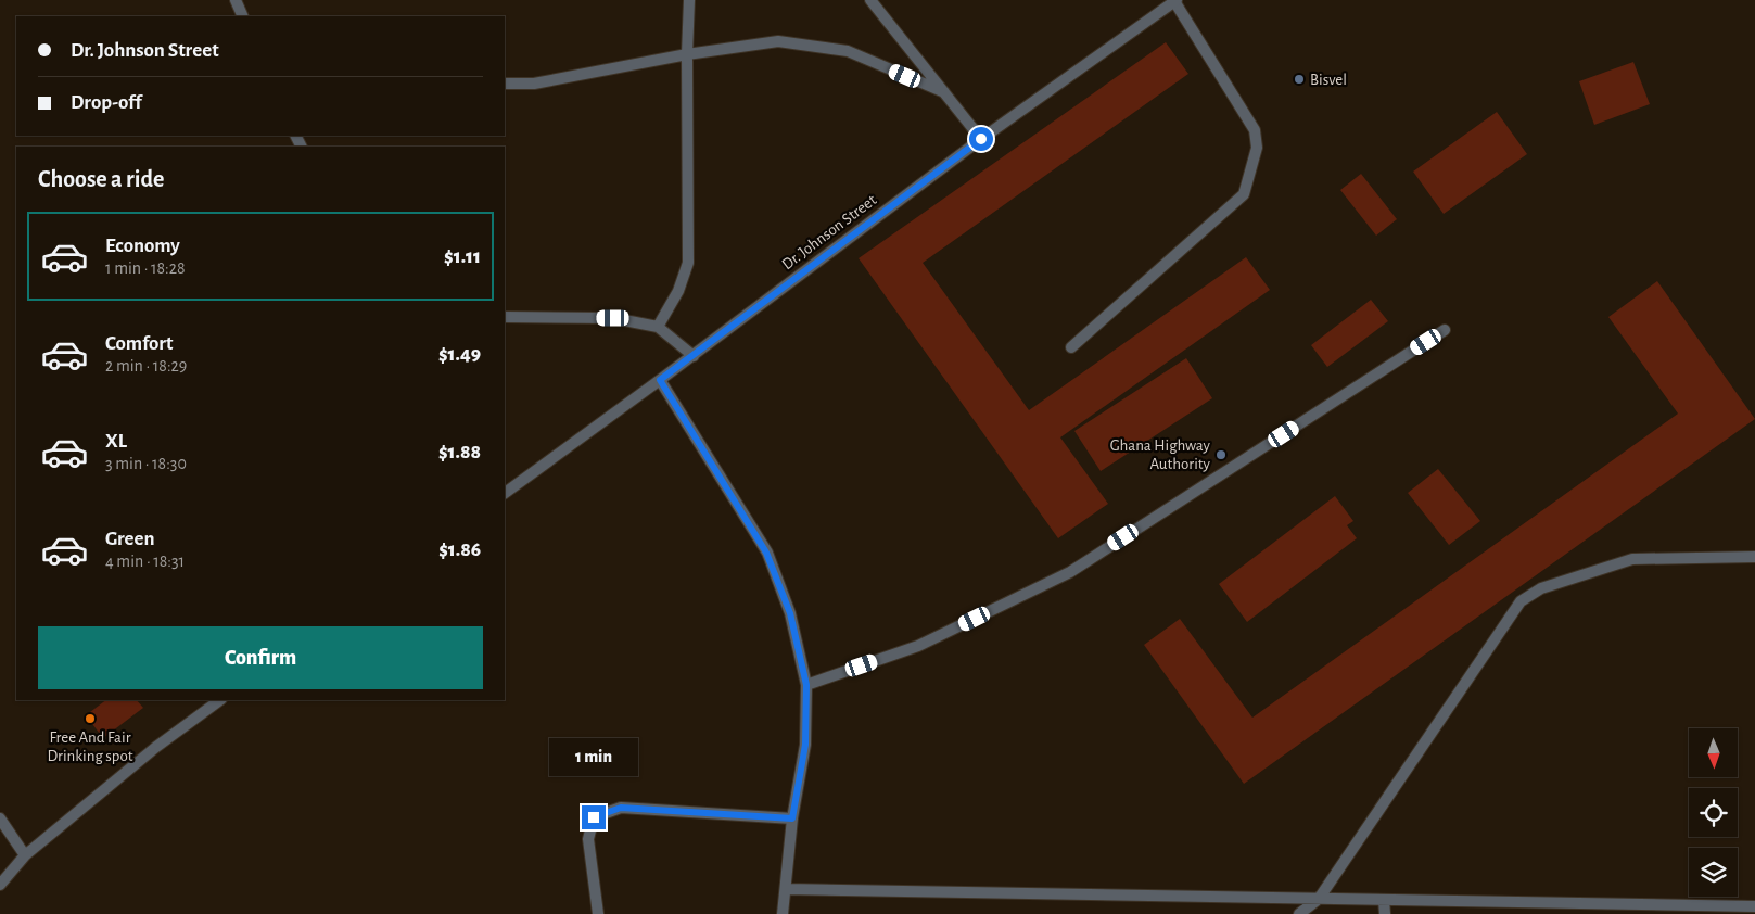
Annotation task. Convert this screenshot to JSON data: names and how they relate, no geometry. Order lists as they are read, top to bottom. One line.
{"streets":{"street":["Dr. Johnson Street"]},"places":["Bisvel","Ghana Highway Authority","Free And Fair Drinking spot"],"north":"bottom","page":{"banner":["Dr. Johnson Street","Drop-off"],"heading":"Choose a ride","list":[{"name":"Economy","note":"1 min · 18:28","value":"$1.11"},{"name":"Comfort","note":"2 min · 18:29","value":"$1.49"},{"name":"XL","note":"3 min · 18:30","value":"$1.88"},{"name":"Green","note":"4 min · 18:31","value":"$1.86"}],"buttons":"Confirm","bubble":"1 min"}}
